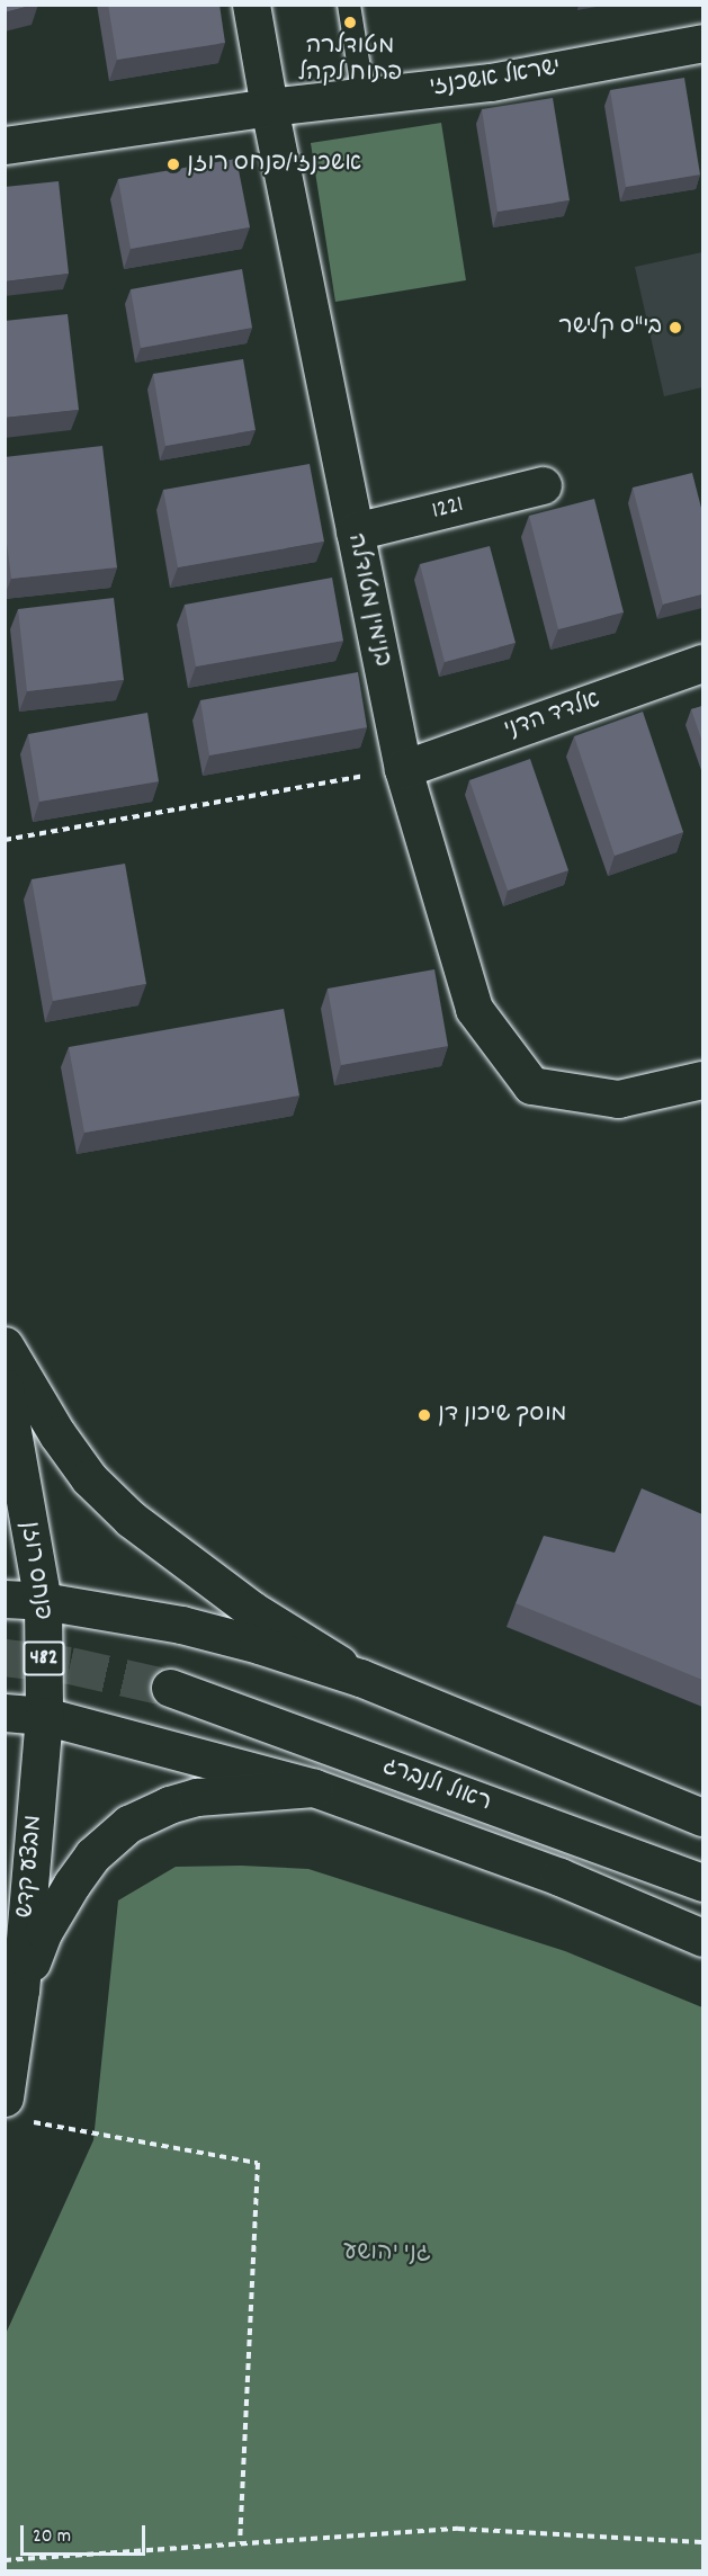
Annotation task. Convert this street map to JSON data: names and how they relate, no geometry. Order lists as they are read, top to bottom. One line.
{"streets":{"street":["ישראל אשכנזי","1221","בנימין מטודלה","אלדד הדני","פנחס רוזן","482","ראול ולנברג","מבצע קדש"]},"crossings":[["ישראל אשכנזי","בנימין מטודלה"],["1221","בנימין מטודלה"],["בנימין מטודלה","אלדד הדני"],["פנחס רוזן","מבצע קדש"]],"parks":["גני יהושע"],"places":["מטודלרה פתוח לקהל","אשכנזי/פנחס רוזן","בי\"ס קלישר","מוסך שיכון דן"],"scale_bar":"20 m"}
